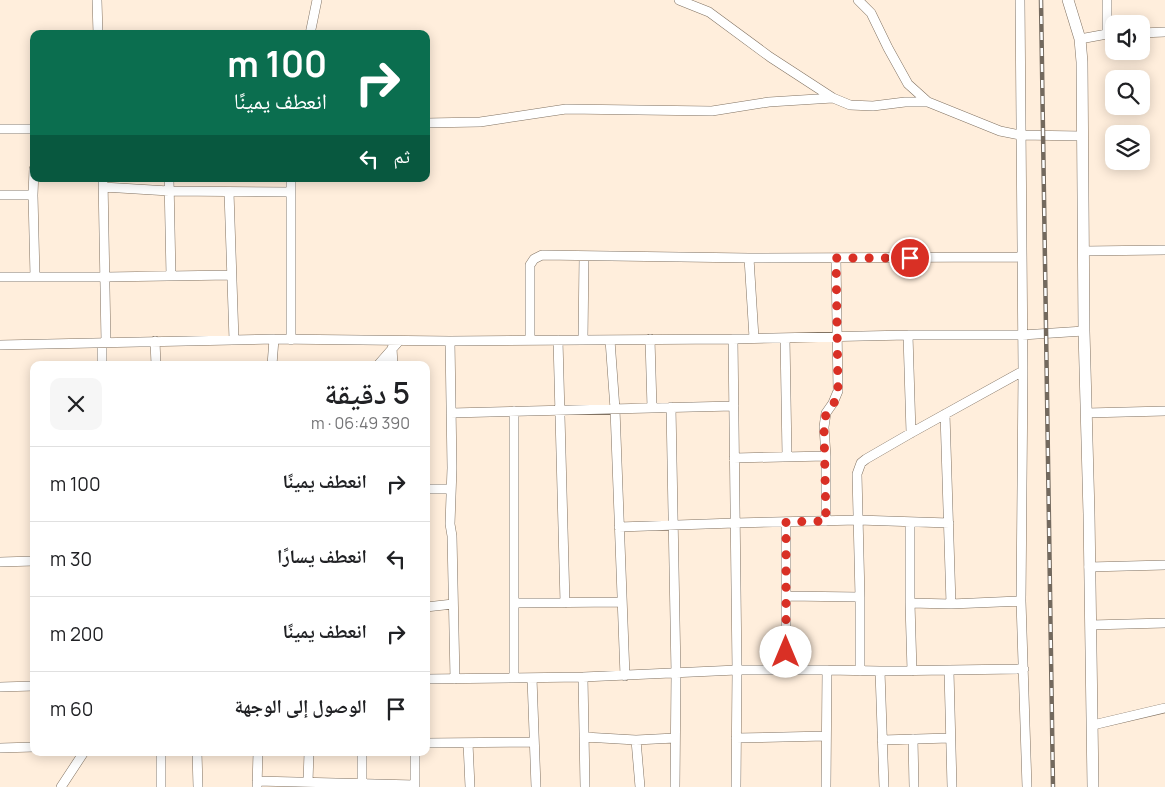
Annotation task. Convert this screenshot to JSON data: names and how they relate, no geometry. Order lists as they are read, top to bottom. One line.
{"page":{"turn":["100 m","انعطف يمينًا"],"then":"ثم","heading":["5 دقيقة","390 m · 06:49"],"list":[{"name":"انعطف يمينًا","value":"100 m"},{"name":"انعطف يسارًا","value":"30 m"},{"name":"انعطف يمينًا","value":"200 m"},{"name":"الوصول إلى الوجهة","value":"60 m"}]}}
